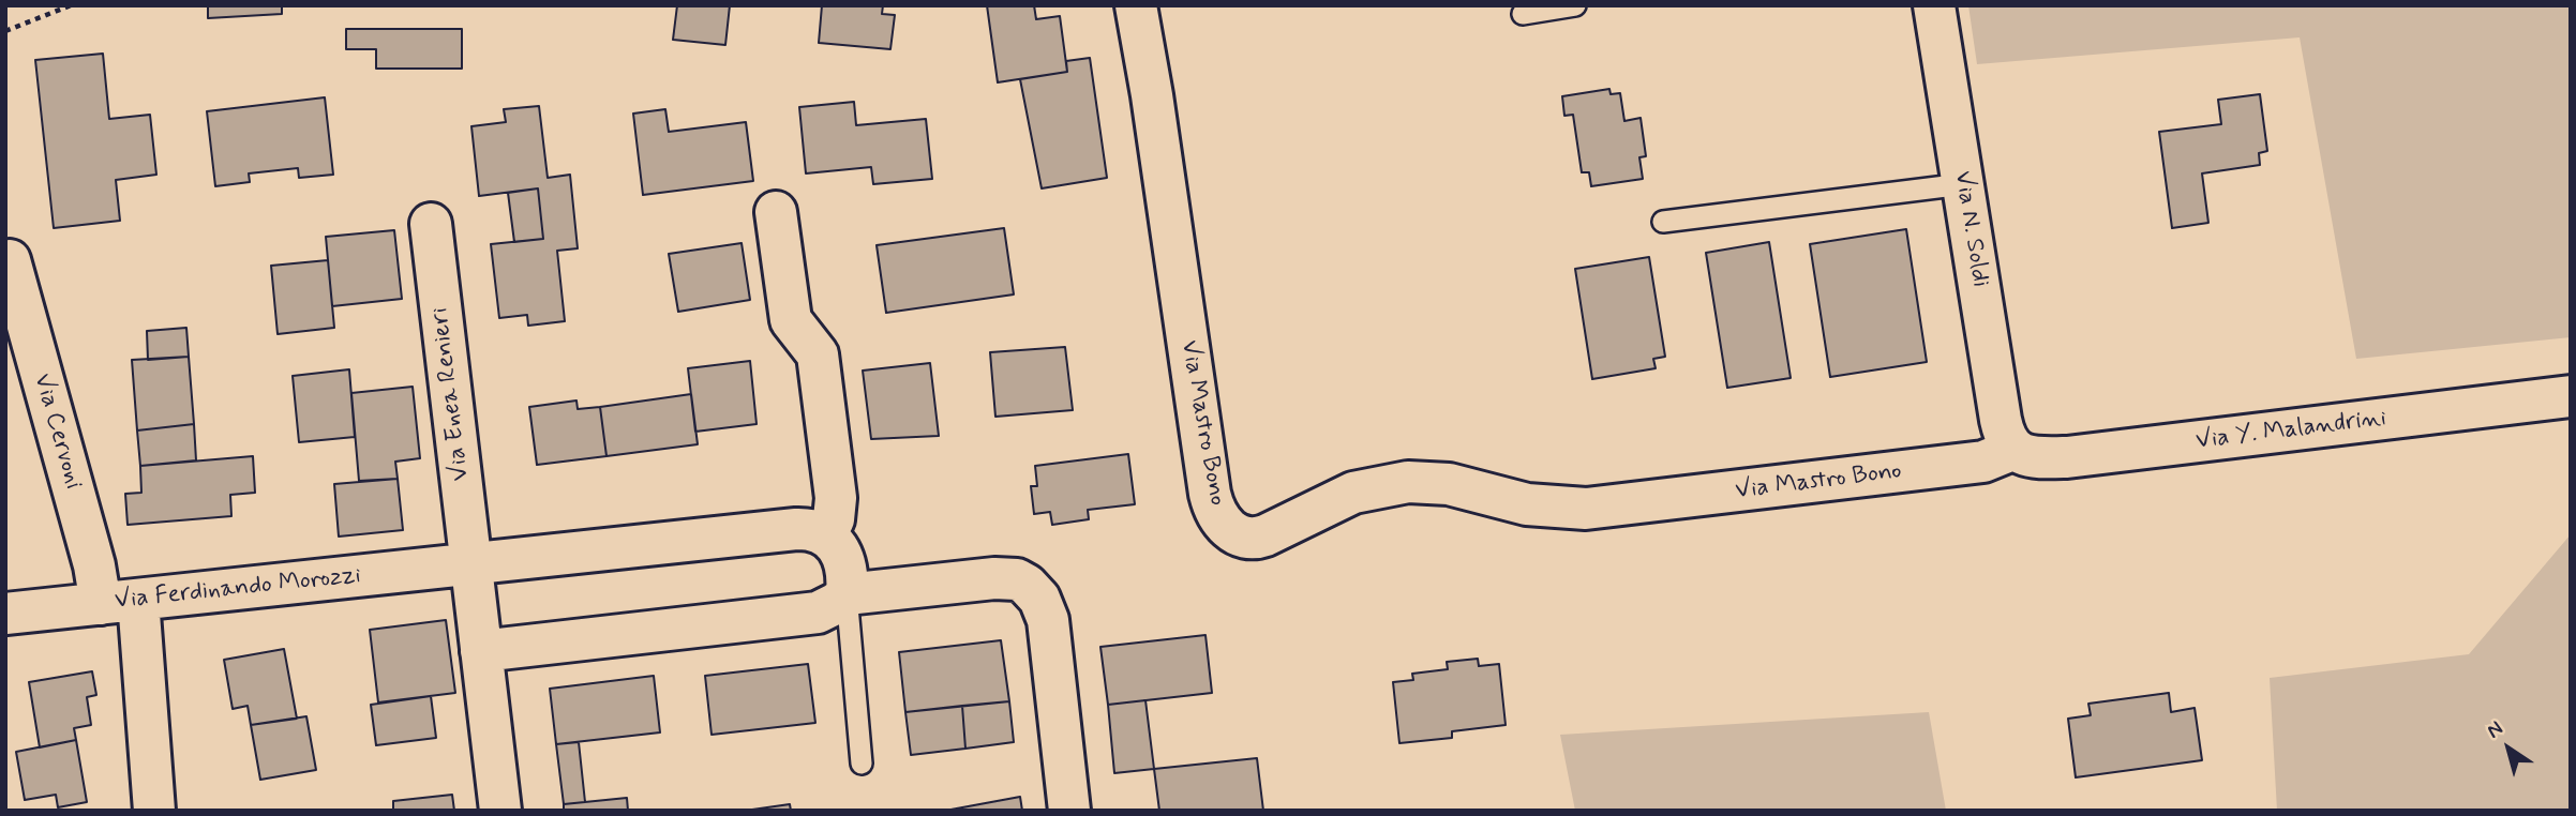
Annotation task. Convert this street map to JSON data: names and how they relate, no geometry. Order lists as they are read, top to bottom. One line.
{"streets":{"street":["Via N. Soldi","Via Enea Renieri","Via Mastro Bono","Via Y. Malandrini","Via Cervoni","Via Ferdinando Morozzi"]},"crossings":[["Via N. Soldi","Via Mastro Bono"],["Via N. Soldi","Via Y. Malandrini"],["Via Enea Renieri","Via Ferdinando Morozzi"],["Via Mastro Bono","Via Y. Malandrini"],["Via Cervoni","Via Ferdinando Morozzi"]],"north":"top left"}
